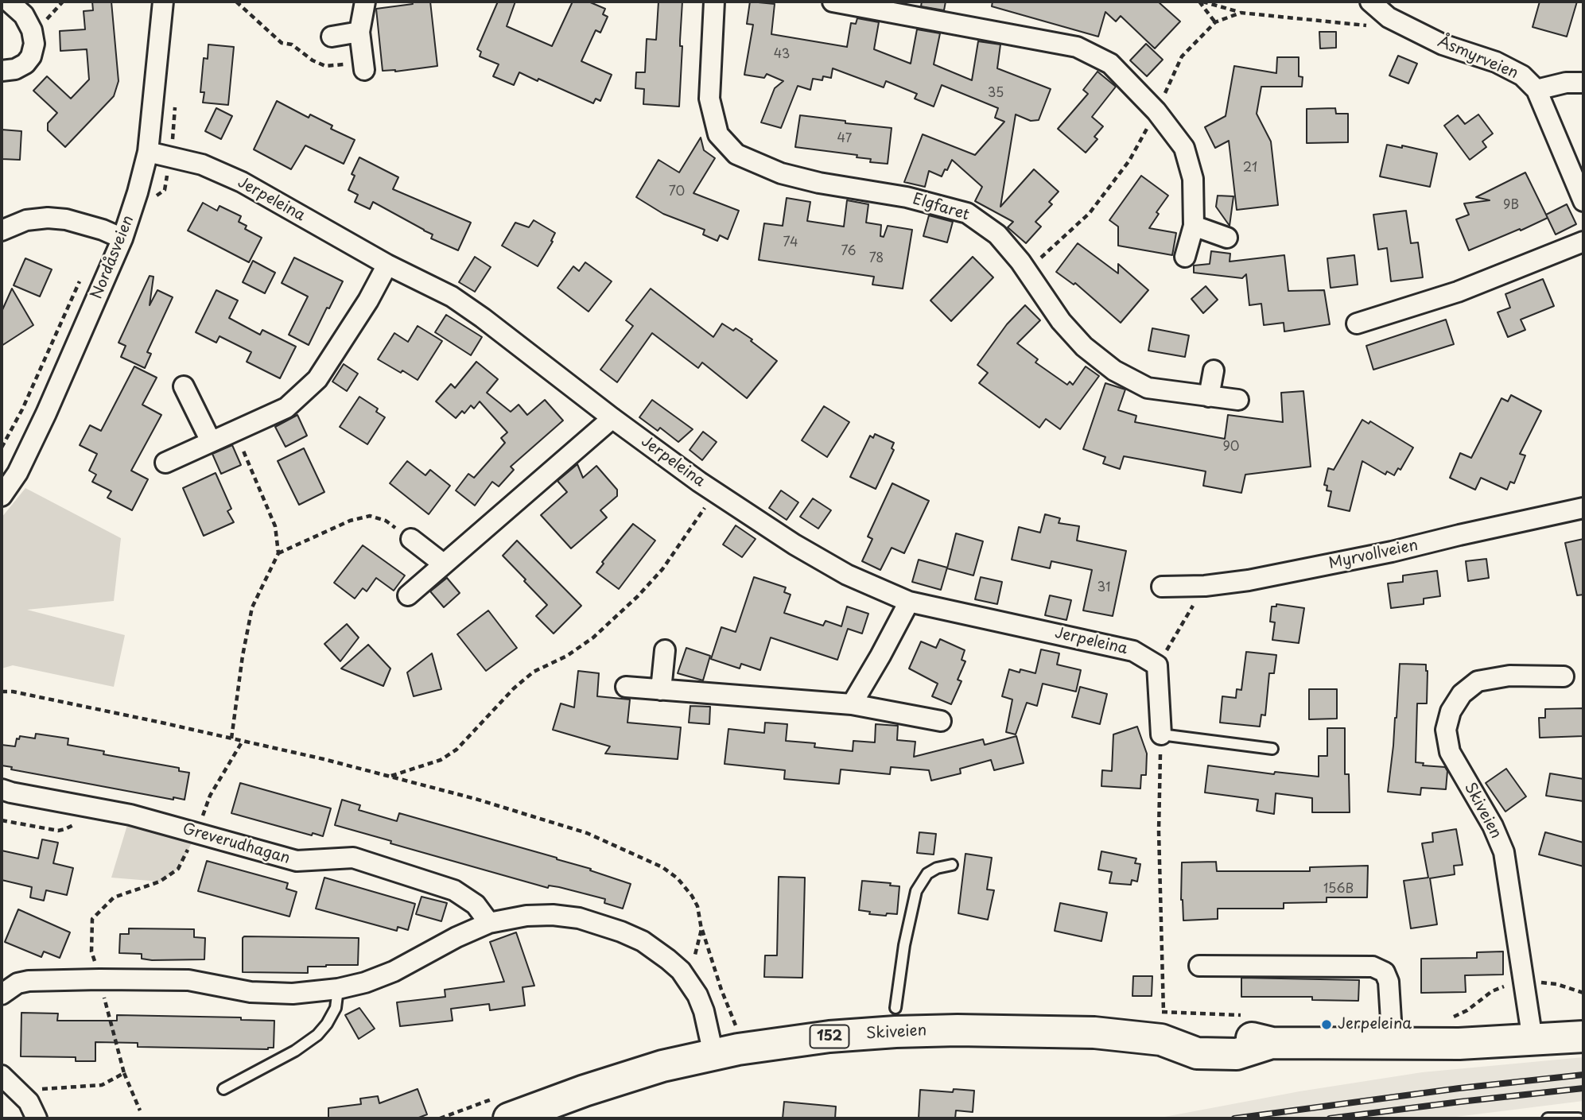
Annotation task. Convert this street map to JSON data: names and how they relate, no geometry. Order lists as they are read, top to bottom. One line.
{"streets":{"main road":["Skiveien","152"],"street":["Åsmyrveien","Jerpeleina","Elgfaret","Nordåsveien","Myrvollveien","Greverudhagan"]},"crossings":[["Jerpeleina","Nordåsveien"]],"places":["Jerpeleina"],"house_numbers":["43","35","47","21","70","9B","74","76","78","90","31","156B"]}
